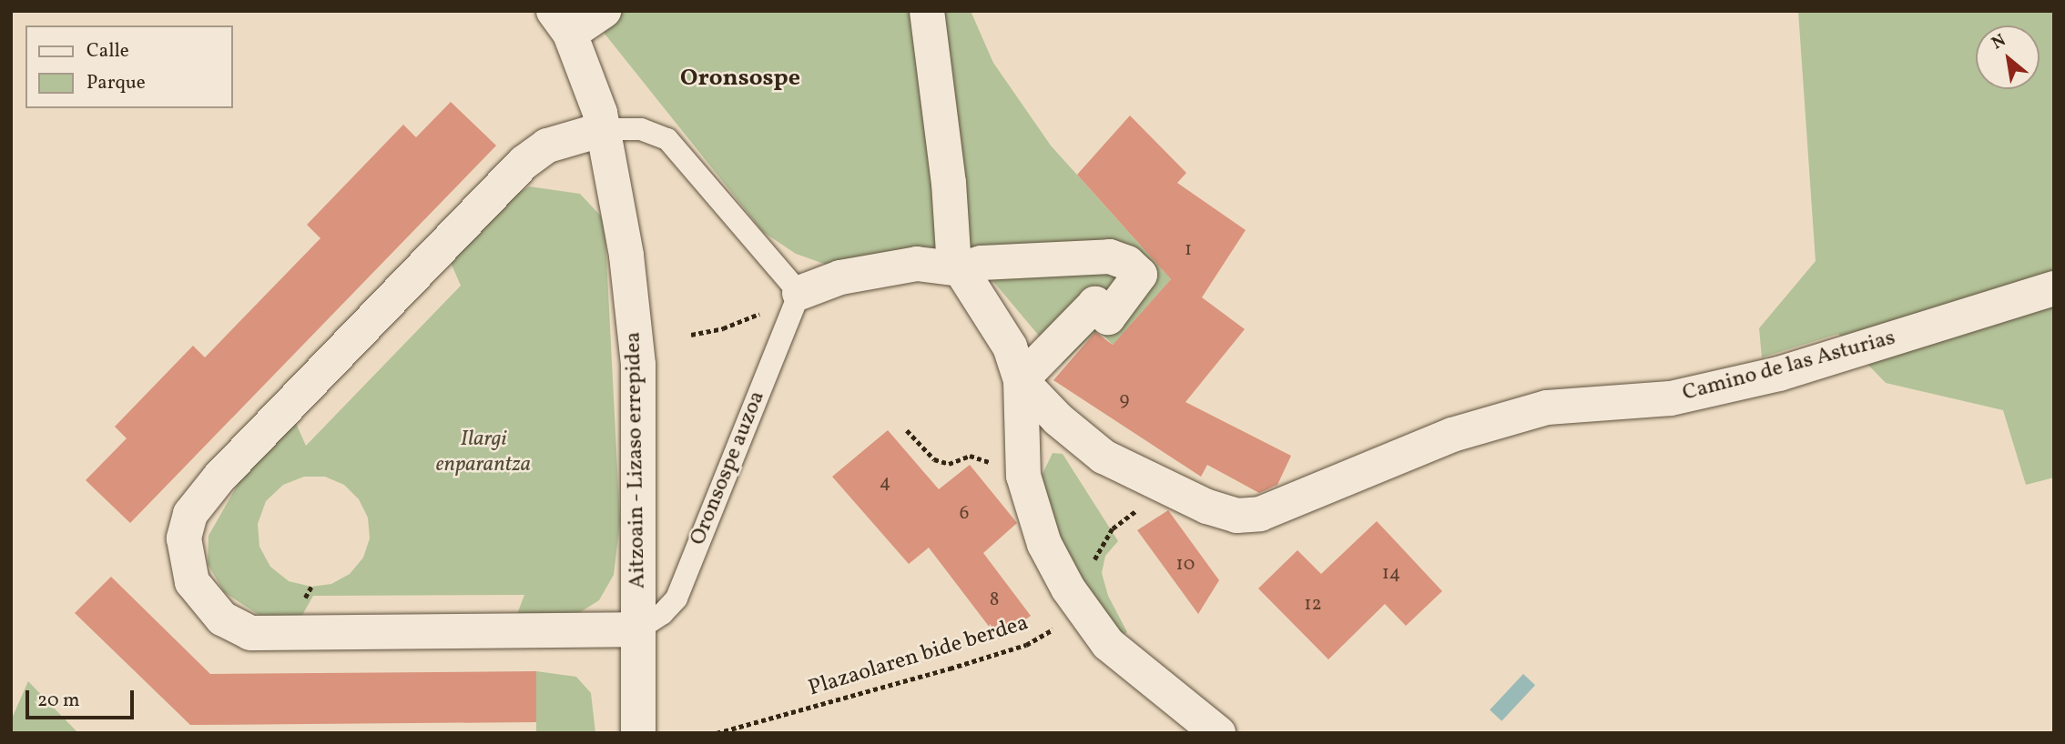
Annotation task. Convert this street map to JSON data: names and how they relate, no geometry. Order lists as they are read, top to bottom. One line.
{"streets":{"street":["Camino de las Asturias","Aitzoain - Lizaso errepidea"],"lane":["Oronsospe auzoa"],"path":["Plazaolaren bide berdea"]},"crossings":[["Camino de las Asturias","Plazaolaren bide berdea"],["Aitzoain - Lizaso errepidea","Oronsospe auzoa"]],"districts":["Oronsospe"],"parks":["Ilargi enparantza"],"house_numbers":["1","9","4","6","10","14","8","12"],"legend":["Calle","Parque"],"scale_bar":"20 m","north":"top left"}
